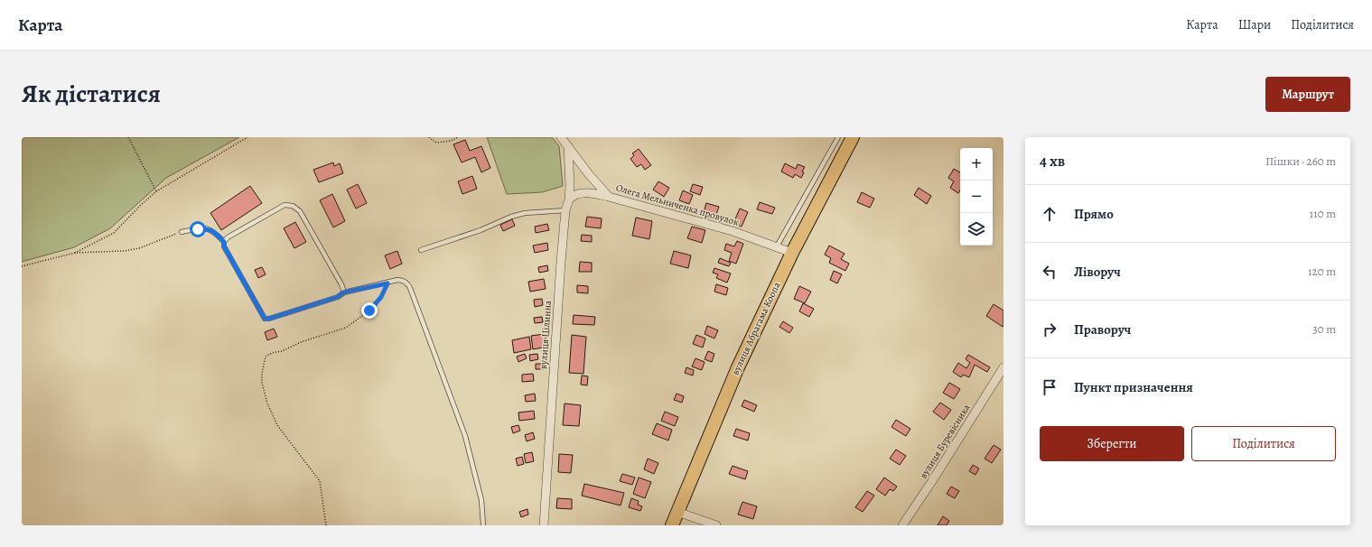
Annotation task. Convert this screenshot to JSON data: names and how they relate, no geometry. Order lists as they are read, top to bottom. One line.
{"streets":{"main road":["вулиця Абрагама Коопа"],"street":["Олега Мельниченка провулок","вулиця Цілинна","вулиця Буревісника"]},"crossings":[["Олега Мельниченка провулок","вулиця Абрагама Коопа"],["Олега Мельниченка провулок","вулиця Цілинна"]],"page":{"header":"Карта","nav":["Карта","Шари","Поділитися"],"title":"Як дістатися","buttons":["Маршрут",["Зберегти","Поділитися"]],"heading":["4 хв","Пішки · 260 m"],"map_buttons":["+","−"],"list":[["Прямо","110 m"],["Ліворуч","120 m"],["Праворуч","30 m"],"Пункт призначення"]}}
